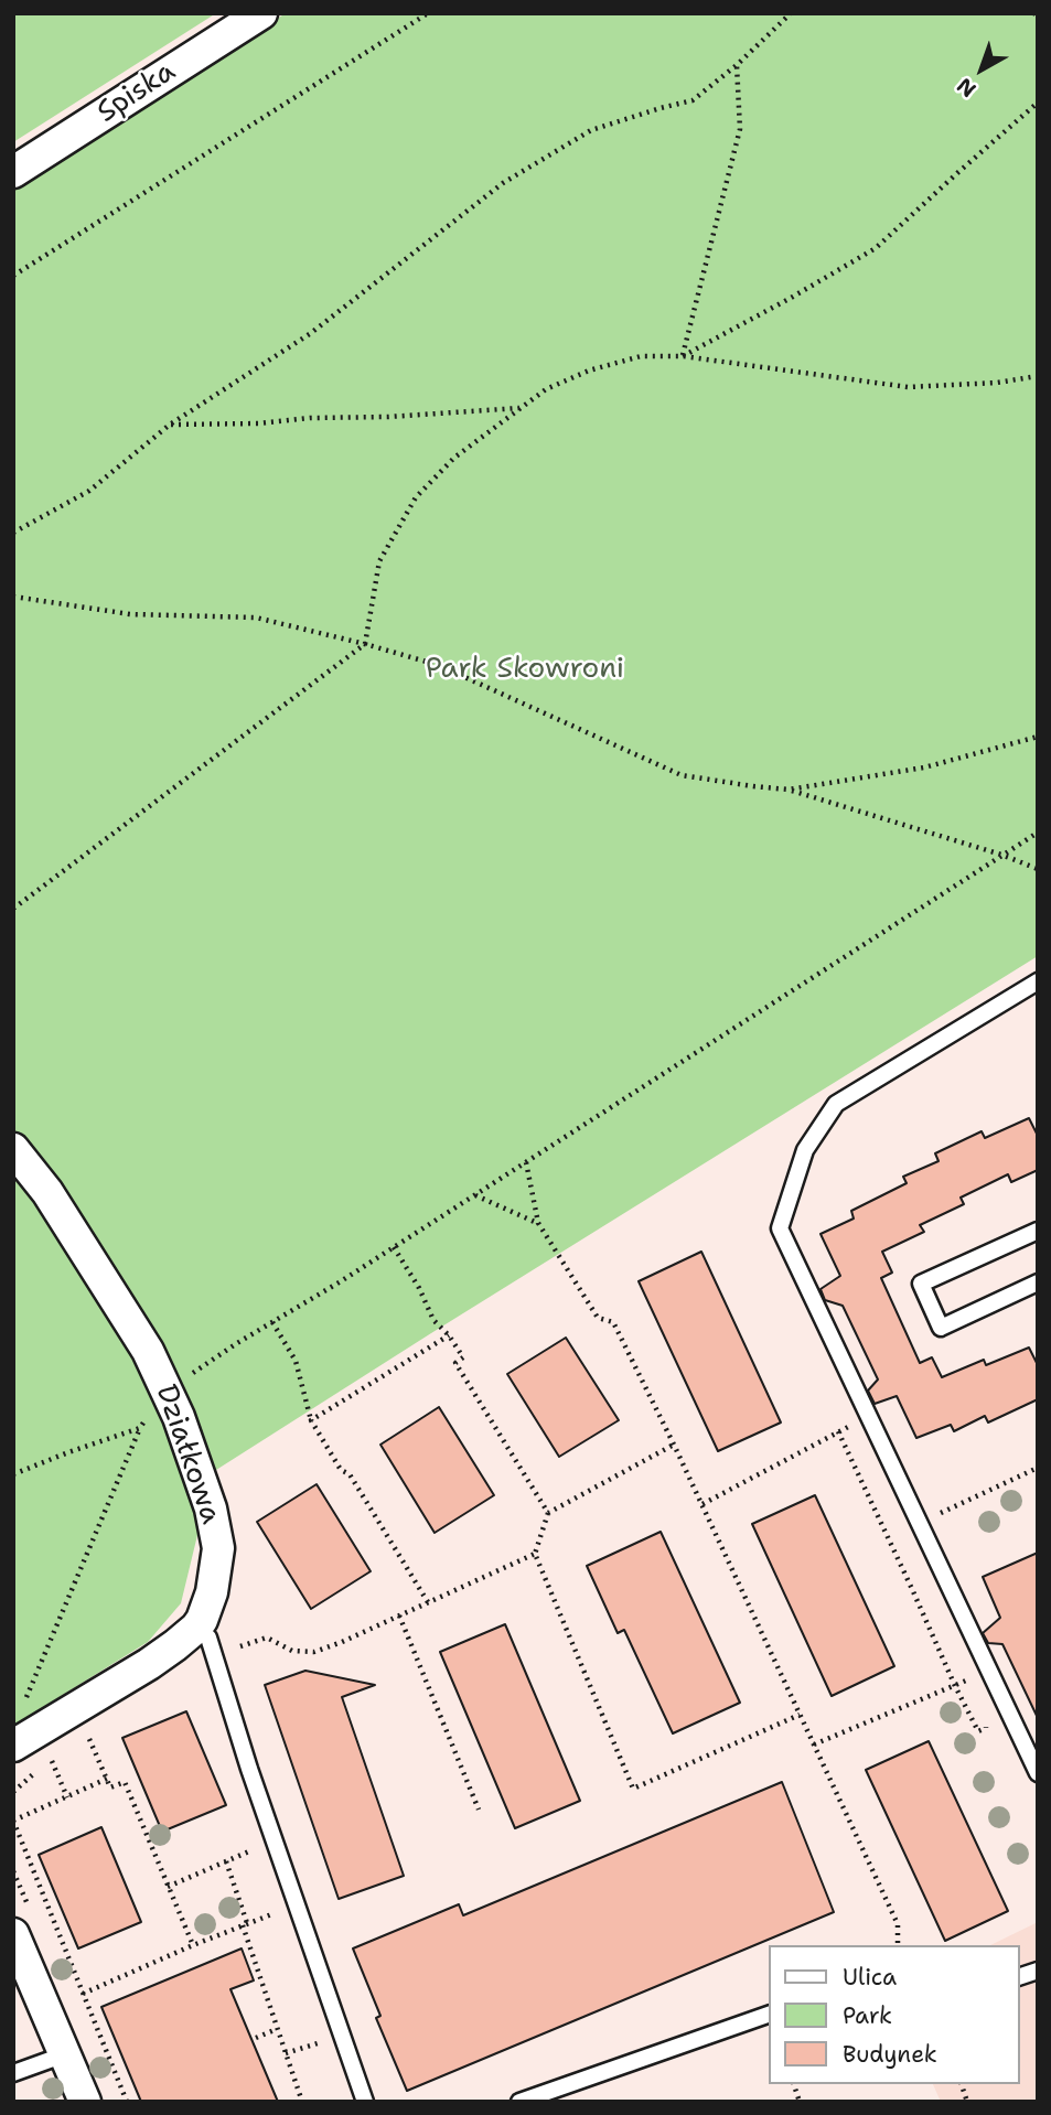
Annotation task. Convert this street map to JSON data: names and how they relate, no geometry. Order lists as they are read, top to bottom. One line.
{"streets":{"street":["Spiska","Działkowa"]},"parks":["Park Skowroni"],"legend":["Ulica","Park","Budynek"],"north":"bottom left"}
